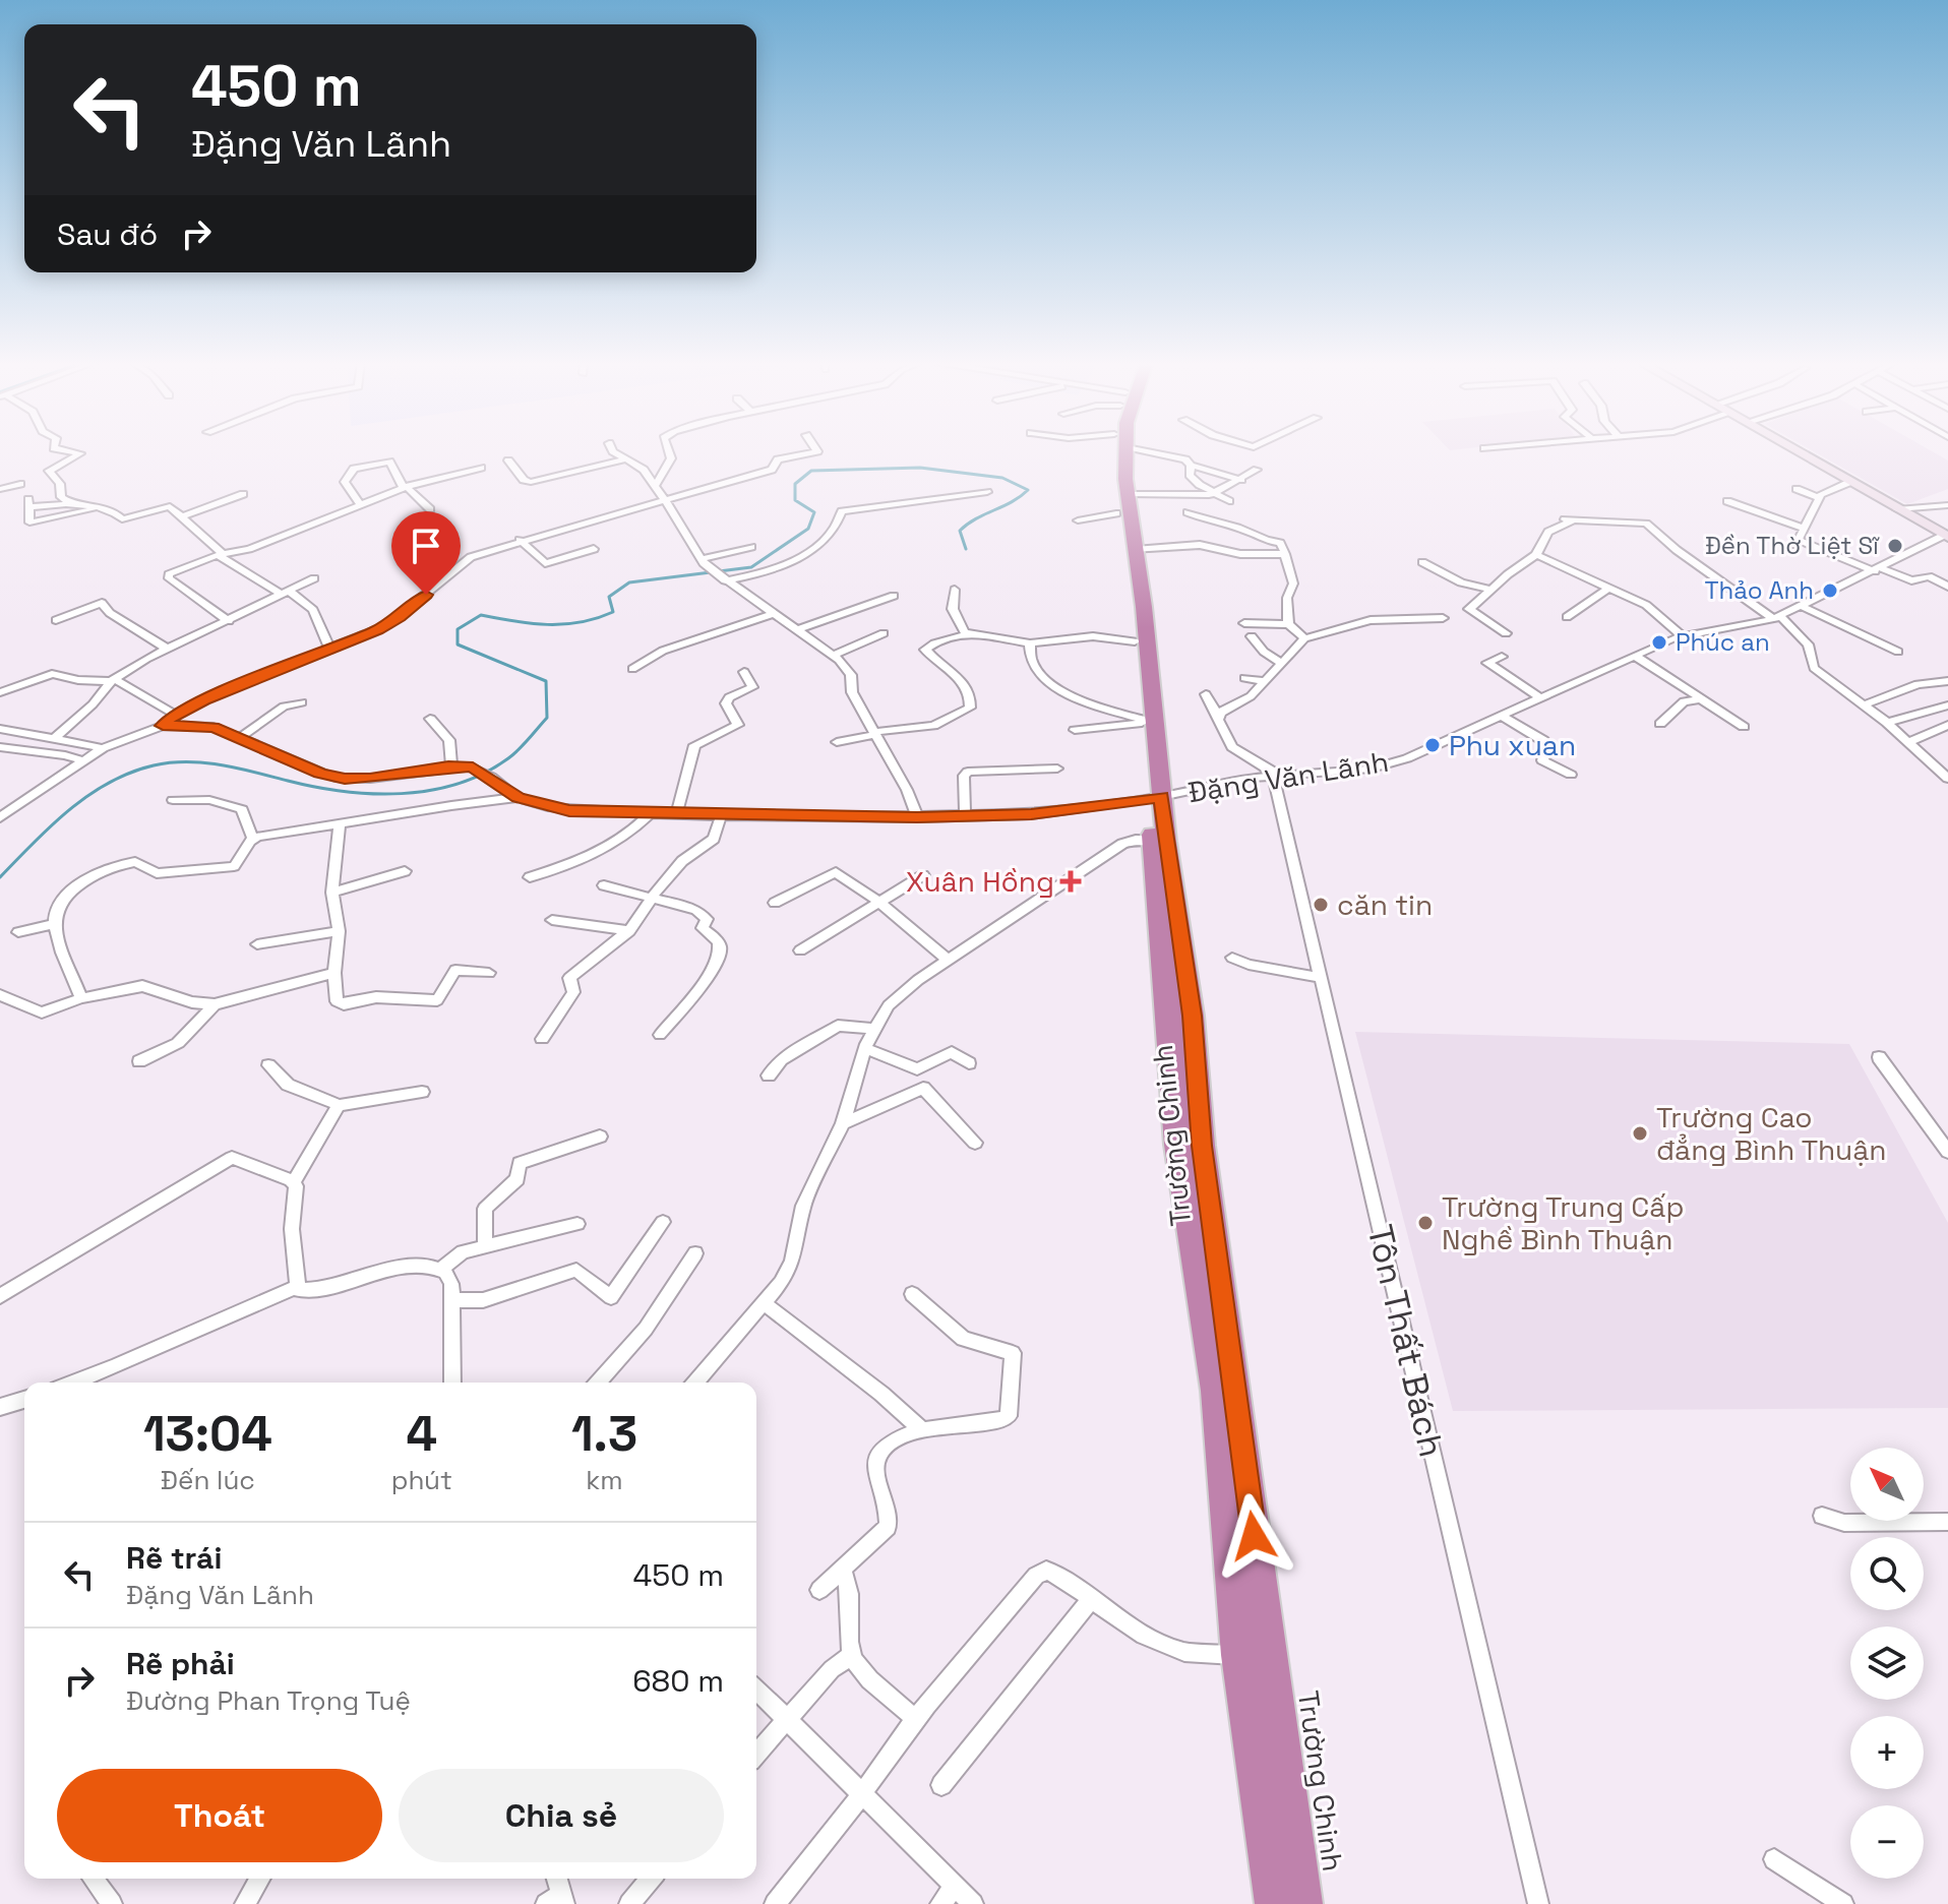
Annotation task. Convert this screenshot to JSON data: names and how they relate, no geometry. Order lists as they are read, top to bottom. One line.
{"streets":{"highway":["Trường Chinh"],"street":["Đặng Văn Lãnh","Tôn Thất Bách"]},"crossings":[["Đặng Văn Lãnh","Trường Chinh"],["Đặng Văn Lãnh","Tôn Thất Bách"]],"places":{"other":["Đền Thờ Liệt Sĩ","Thảo Anh","Phúc an","Phu xuan","căn tin","Trường Cao đẳng Bình Thuận","Trường Trung Cấp Nghề Bình Thuận"],"health":["Xuân Hồng"]},"north":"top left","page":{"turn":["450 m","Đặng Văn Lãnh"],"then":"Sau đó","eta":["13:04","Đến lúc","4","phút","1.3","km"],"map_buttons":["+","−"],"list":[{"name":"Rẽ trái","note":"Đặng Văn Lãnh","value":"450 m"},{"name":"Rẽ phải","note":"Đường Phan Trọng Tuệ","value":"680 m"}],"buttons":["Thoát","Chia sẻ"]}}
